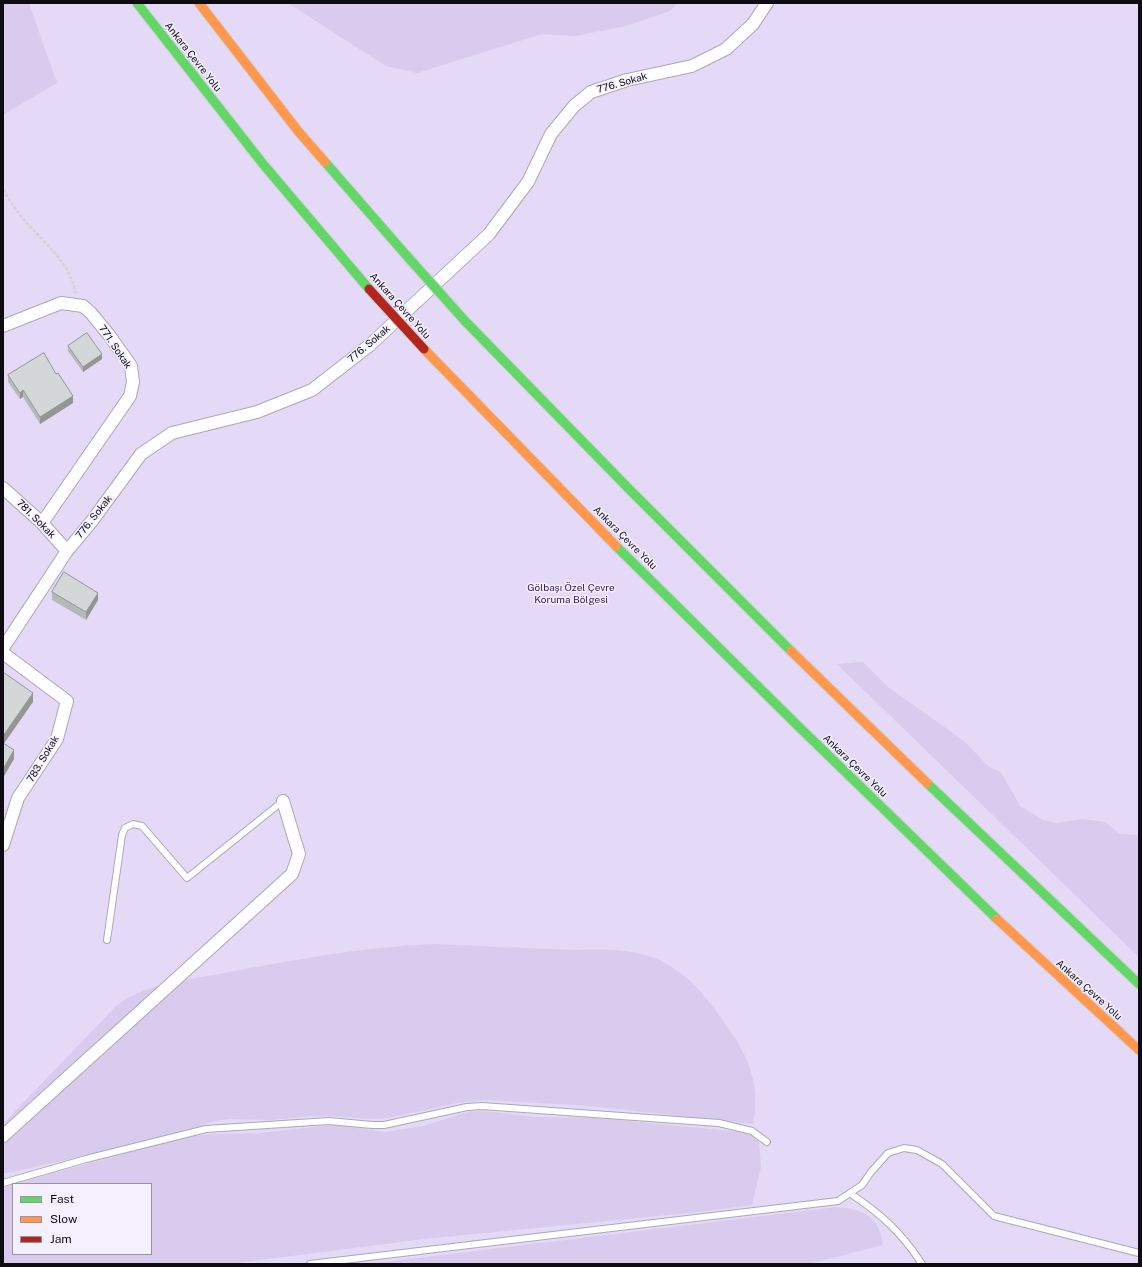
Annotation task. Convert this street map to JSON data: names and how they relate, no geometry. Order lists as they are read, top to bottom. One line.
{"streets":{"highway":["Ankara Çevre Yolu"],"street":["776. Sokak","771. Sokak","781. Sokak","783. Sokak"]},"crossings":[["776. Sokak","781. Sokak"],["771. Sokak","781. Sokak"]],"parks":["Gölbaşı Özel Çevre Koruma Bölgesi"],"legend":["Fast","Slow","Jam"]}
